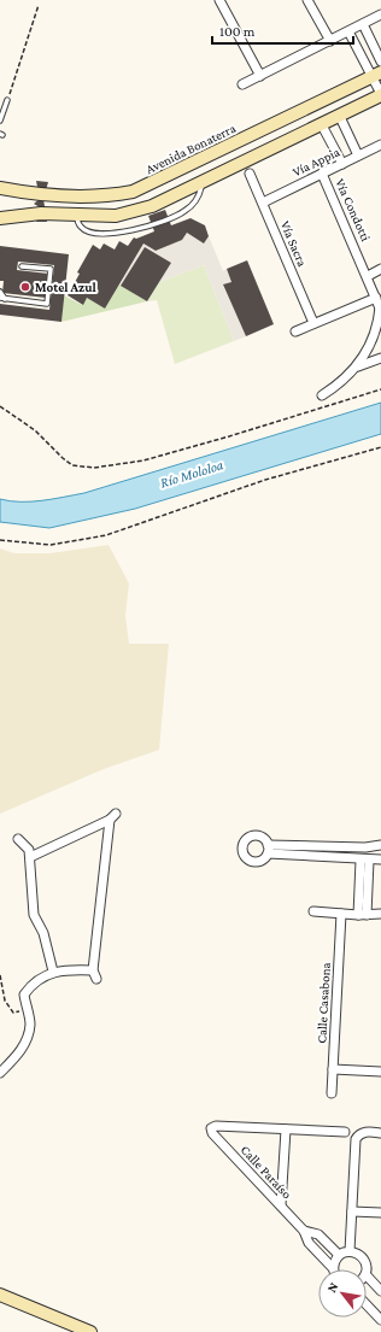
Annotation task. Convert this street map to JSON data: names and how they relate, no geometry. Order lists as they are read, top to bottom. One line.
{"streets":{"street":["Avenida Bonaterra","Vía Appia","Vía Condotti","Vía Sacra","Calle Casabona","Calle Paraíso"]},"crossings":[["Vía Appia","Vía Condotti"],["Vía Appia","Vía Sacra"]],"water":["Río Mololoa"],"places":["Motel Azul"],"scale_bar":"100 m","north":"top left"}
